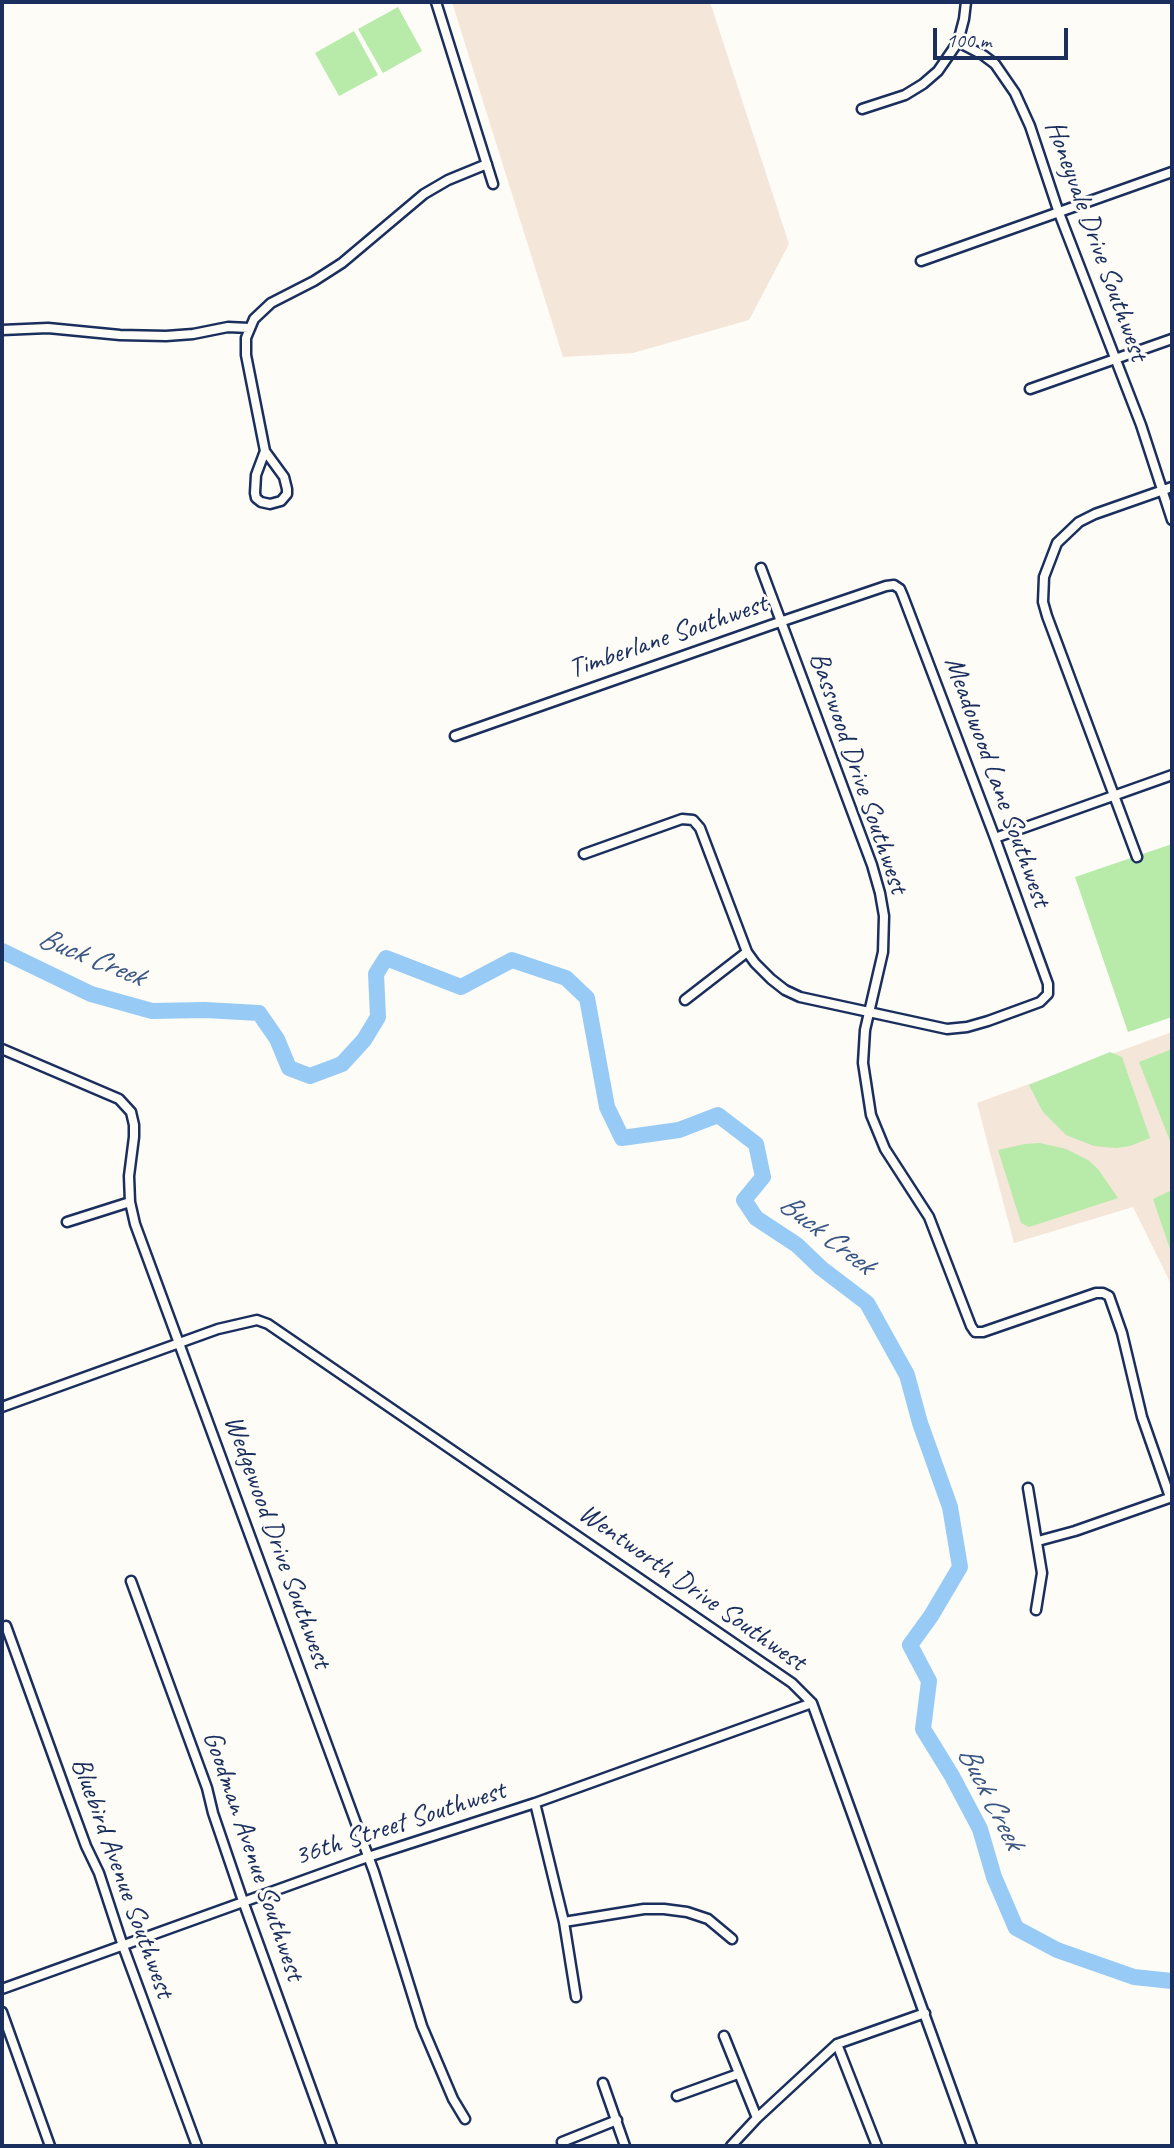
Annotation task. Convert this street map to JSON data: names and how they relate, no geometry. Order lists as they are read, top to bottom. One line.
{"streets":{"street":["Honeyvale Drive Southwest","Timberlane Southwest","Basswood Drive Southwest","Meadowood Lane Southwest","Wedgewood Drive Southwest","Wentworth Drive Southwest","36th Street Southwest","Goodman Avenue Southwest","Bluebird Avenue Southwest"]},"crossings":[["Timberlane Southwest","Basswood Drive Southwest"],["Timberlane Southwest","Meadowood Lane Southwest"],["Basswood Drive Southwest","Meadowood Lane Southwest"],["Wedgewood Drive Southwest","Wentworth Drive Southwest"],["Wedgewood Drive Southwest","36th Street Southwest"],["Wentworth Drive Southwest","36th Street Southwest"],["36th Street Southwest","Goodman Avenue Southwest"],["36th Street Southwest","Bluebird Avenue Southwest"]],"water":["Buck Creek"],"scale_bar":"100 m"}
